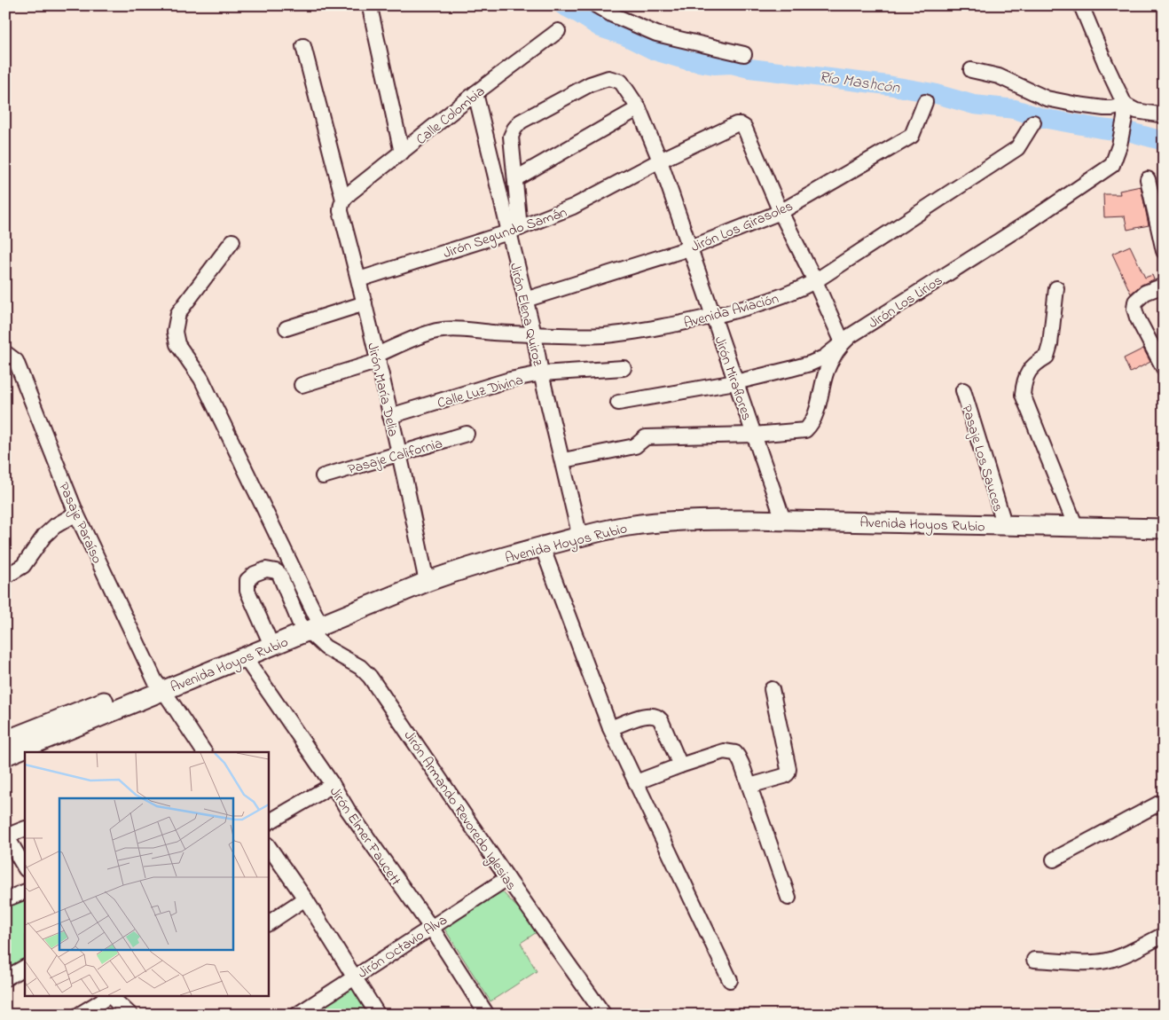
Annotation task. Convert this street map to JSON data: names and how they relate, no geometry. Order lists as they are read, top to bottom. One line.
{"streets":{"main road":["Avenida Hoyos Rubio"],"street":["Calle Colombia","Jirón Los Girasoles","Jirón Segundo Samán","Jirón Los Lirios","Avenida Aviación","Jirón Elena Quiroz","Jirón Miraflores","Jirón María Delia","Calle Luz Divina","Pasaje California","Pasaje Los Sauces","Pasaje Paraíso","Jirón Armando Revoredo Iglesias","Jirón Elmer Faucett","Jirón Octavio Alva"]},"crossings":[["Calle Colombia","Jirón Elena Quiroz"],["Calle Colombia","Jirón María Delia"],["Jirón Los Girasoles","Jirón Segundo Samán"],["Jirón Los Girasoles","Jirón Elena Quiroz"],["Jirón Los Girasoles","Jirón Miraflores"],["Jirón Segundo Samán","Jirón Elena Quiroz"],["Jirón Segundo Samán","Jirón Miraflores"],["Jirón Segundo Samán","Jirón María Delia"],["Jirón Los Lirios","Jirón Elena Quiroz"],["Jirón Los Lirios","Jirón Miraflores"],["Avenida Aviación","Jirón Elena Quiroz"],["Avenida Aviación","Jirón Miraflores"],["Avenida Aviación","Jirón María Delia"],["Jirón Elena Quiroz","Jirón Miraflores"],["Jirón Elena Quiroz","Calle Luz Divina"],["Jirón Elena Quiroz","Avenida Hoyos Rubio"],["Jirón Miraflores","Avenida Hoyos Rubio"],["Jirón María Delia","Calle Luz Divina"],["Jirón María Delia","Pasaje California"],["Jirón María Delia","Avenida Hoyos Rubio"],["Pasaje Los Sauces","Avenida Hoyos Rubio"],["Pasaje Paraíso","Avenida Hoyos Rubio"],["Avenida Hoyos Rubio","Jirón Armando Revoredo Iglesias"],["Avenida Hoyos Rubio","Jirón Elmer Faucett"],["Jirón Armando Revoredo Iglesias","Jirón Octavio Alva"],["Jirón Elmer Faucett","Jirón Octavio Alva"]],"water":["Río Mashcón"]}
